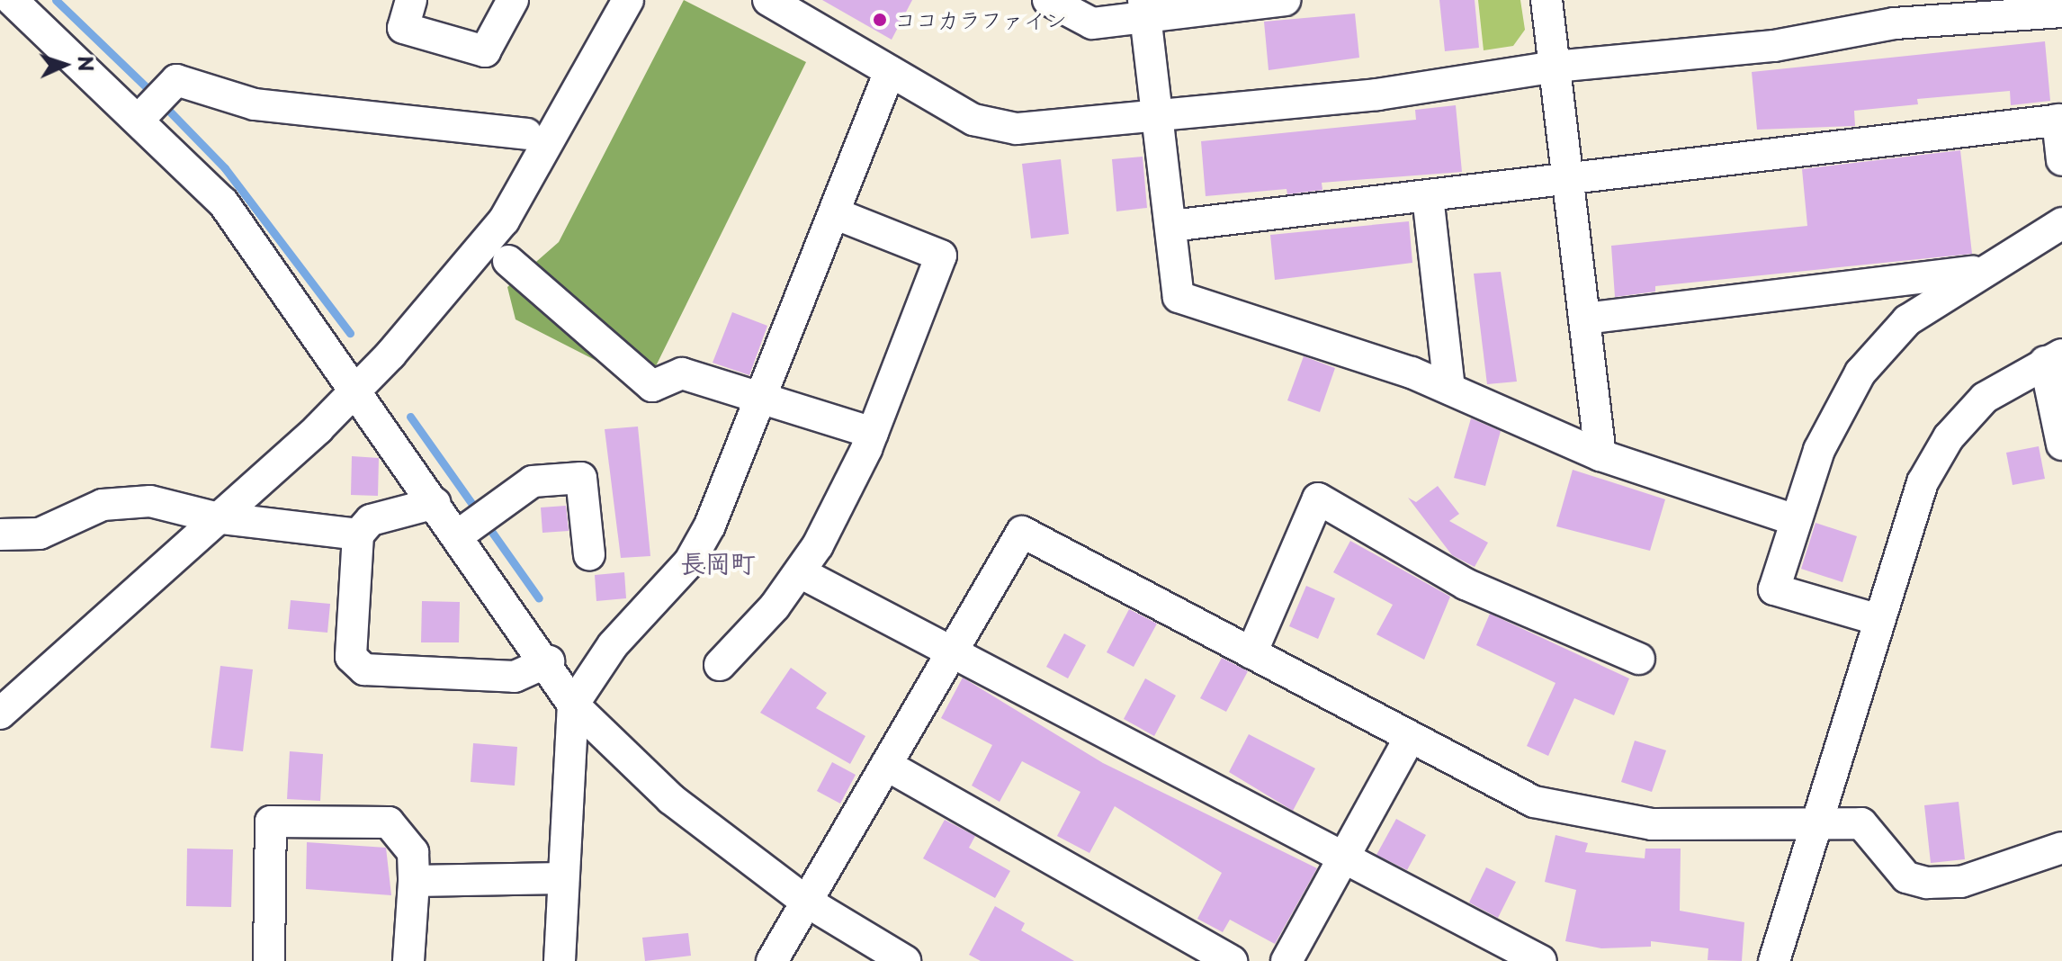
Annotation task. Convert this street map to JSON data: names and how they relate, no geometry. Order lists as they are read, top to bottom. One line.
{"districts":["長岡町"],"places":["ココカラファイン"],"north":"right"}
